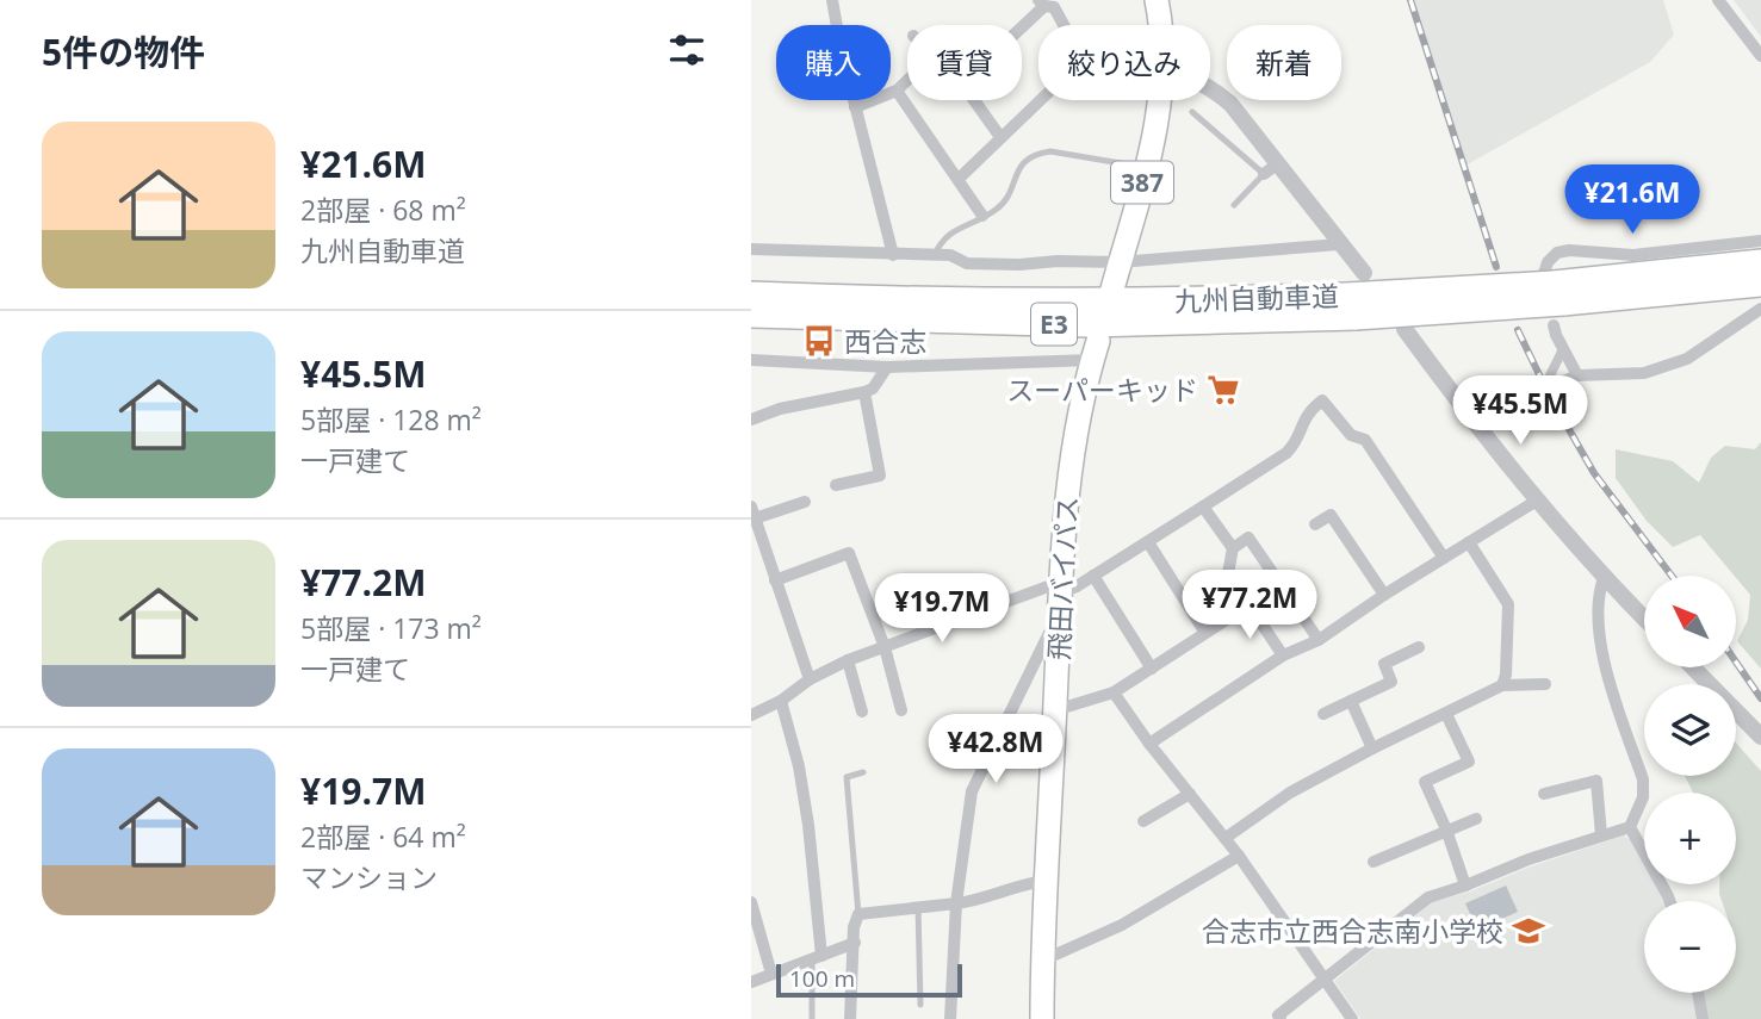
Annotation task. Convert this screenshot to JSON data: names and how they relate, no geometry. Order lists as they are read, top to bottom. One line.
{"streets":{"highway":["387","九州自動車道","E3","飛田バイパス"]},"places":{"bus stop":["西合志"],"supermarket":["スーパーキッド"],"school or university":["合志市立西合志南小学校"]},"scale_bar":"100 m","north":"top left","page":{"heading":"5件の物件","chip":["購入","賃貸","絞り込み","新着"],"list":[{"name":"¥21.6M","note":"2部屋 · 68 m² · 九州自動車道"},{"name":"¥45.5M","note":"5部屋 · 128 m² · 一戸建て"},{"name":"¥77.2M","note":"5部屋 · 173 m² · 一戸建て"},{"name":"¥19.7M","note":"2部屋 · 64 m² · マンション"}],"price":["¥21.6M","¥45.5M","¥77.2M","¥19.7M","¥42.8M"],"map_buttons":["+","−"],"scale":"100 m"}}
